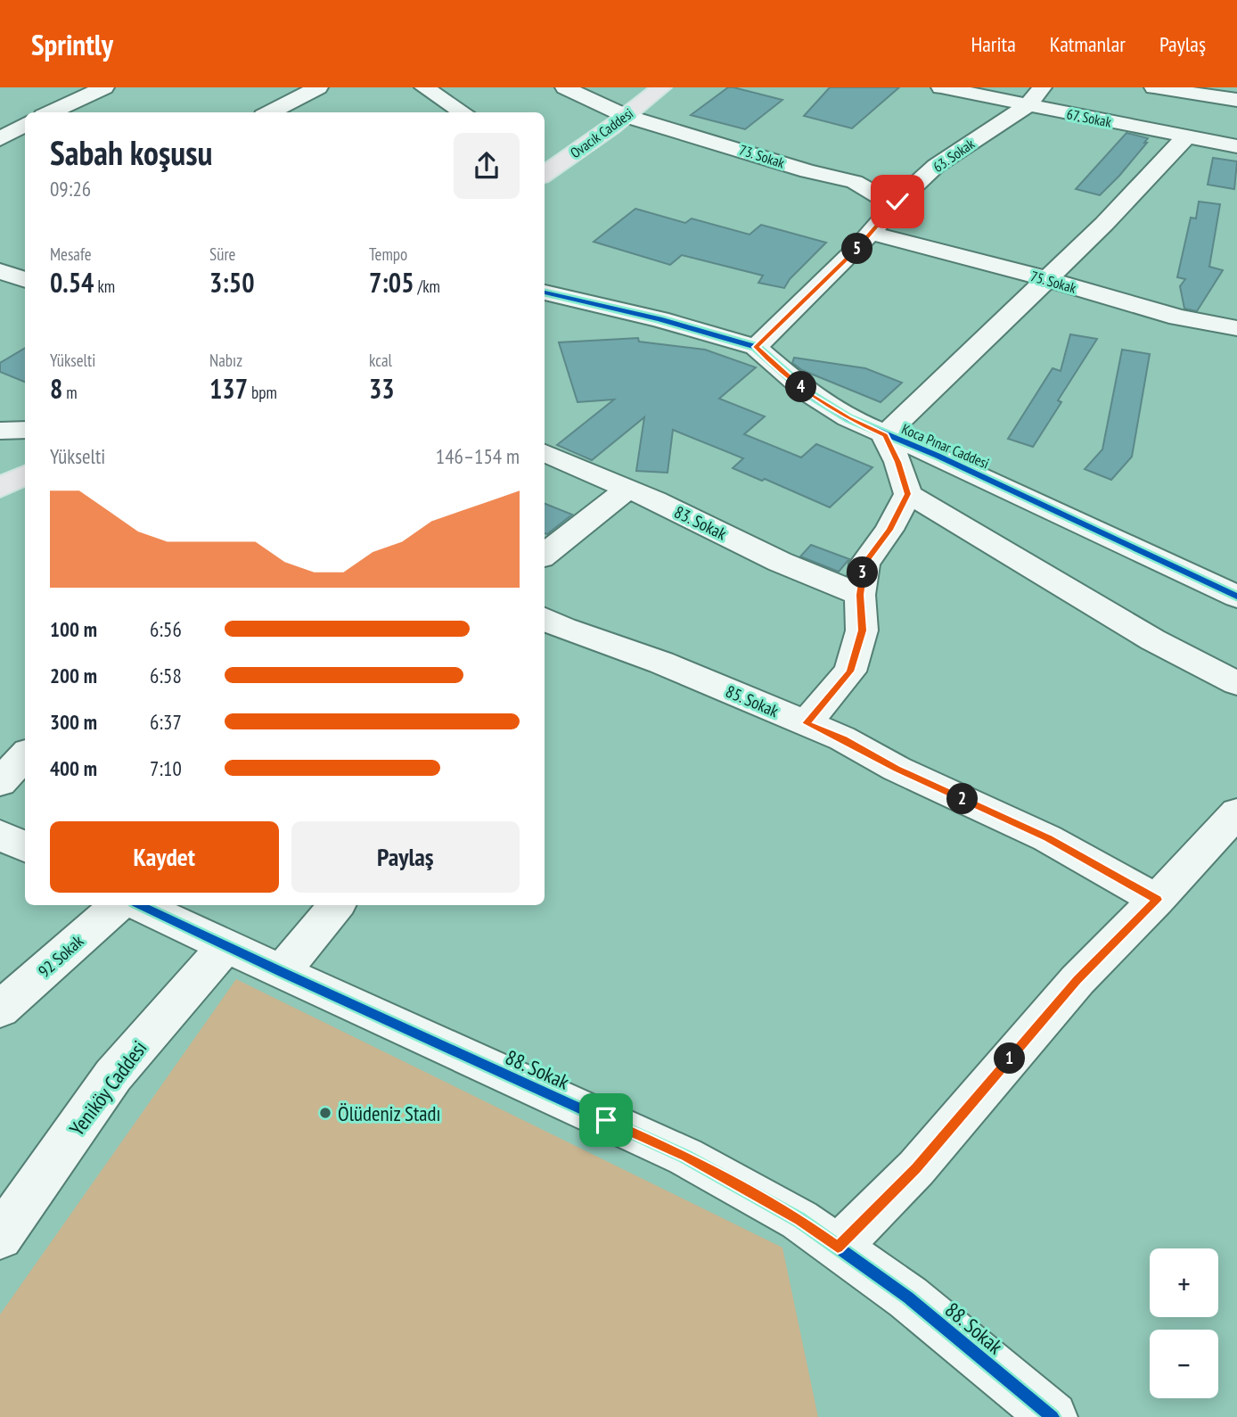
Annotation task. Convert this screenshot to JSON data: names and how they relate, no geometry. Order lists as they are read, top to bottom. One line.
{"streets":{"main road":["Ovacık Caddesi"],"street":["67. Sokak","63. Sokak","73. Sokak","75. Sokak","Koca Pınar Caddesi","83. Sokak","85. Sokak","92 Sokak","88. Sokak","Yeniköy Caddesi"]},"crossings":[["67. Sokak","63. Sokak"],["Ovacık Caddesi","73. Sokak"],["63. Sokak","73. Sokak"],["63. Sokak","75. Sokak"],["63. Sokak","Koca Pınar Caddesi"],["88. Sokak","Yeniköy Caddesi"]],"places":["Ölüdeniz Stadı"],"page":{"header":"Sprintly","nav":["Harita","Katmanlar","Paylaş"],"heading":["Sabah koşusu","09:26"],"stats":[["Mesafe","0.54 km"],["Süre","3:50"],["Tempo","7:05 /km"],["Yükselti","8 m"],["Nabız","137 bpm"],["kcal","33"]],"pins":["5","4","3","2","1"],"chart":["Yükselti","146–154 m"],"list":[{"name":"100 m","note":"6:56"},{"name":"200 m","note":"6:58"},{"name":"300 m","note":"6:37"},{"name":"400 m","note":"7:10"}],"buttons":["Kaydet","Paylaş"],"map_buttons":["+","−"]}}
